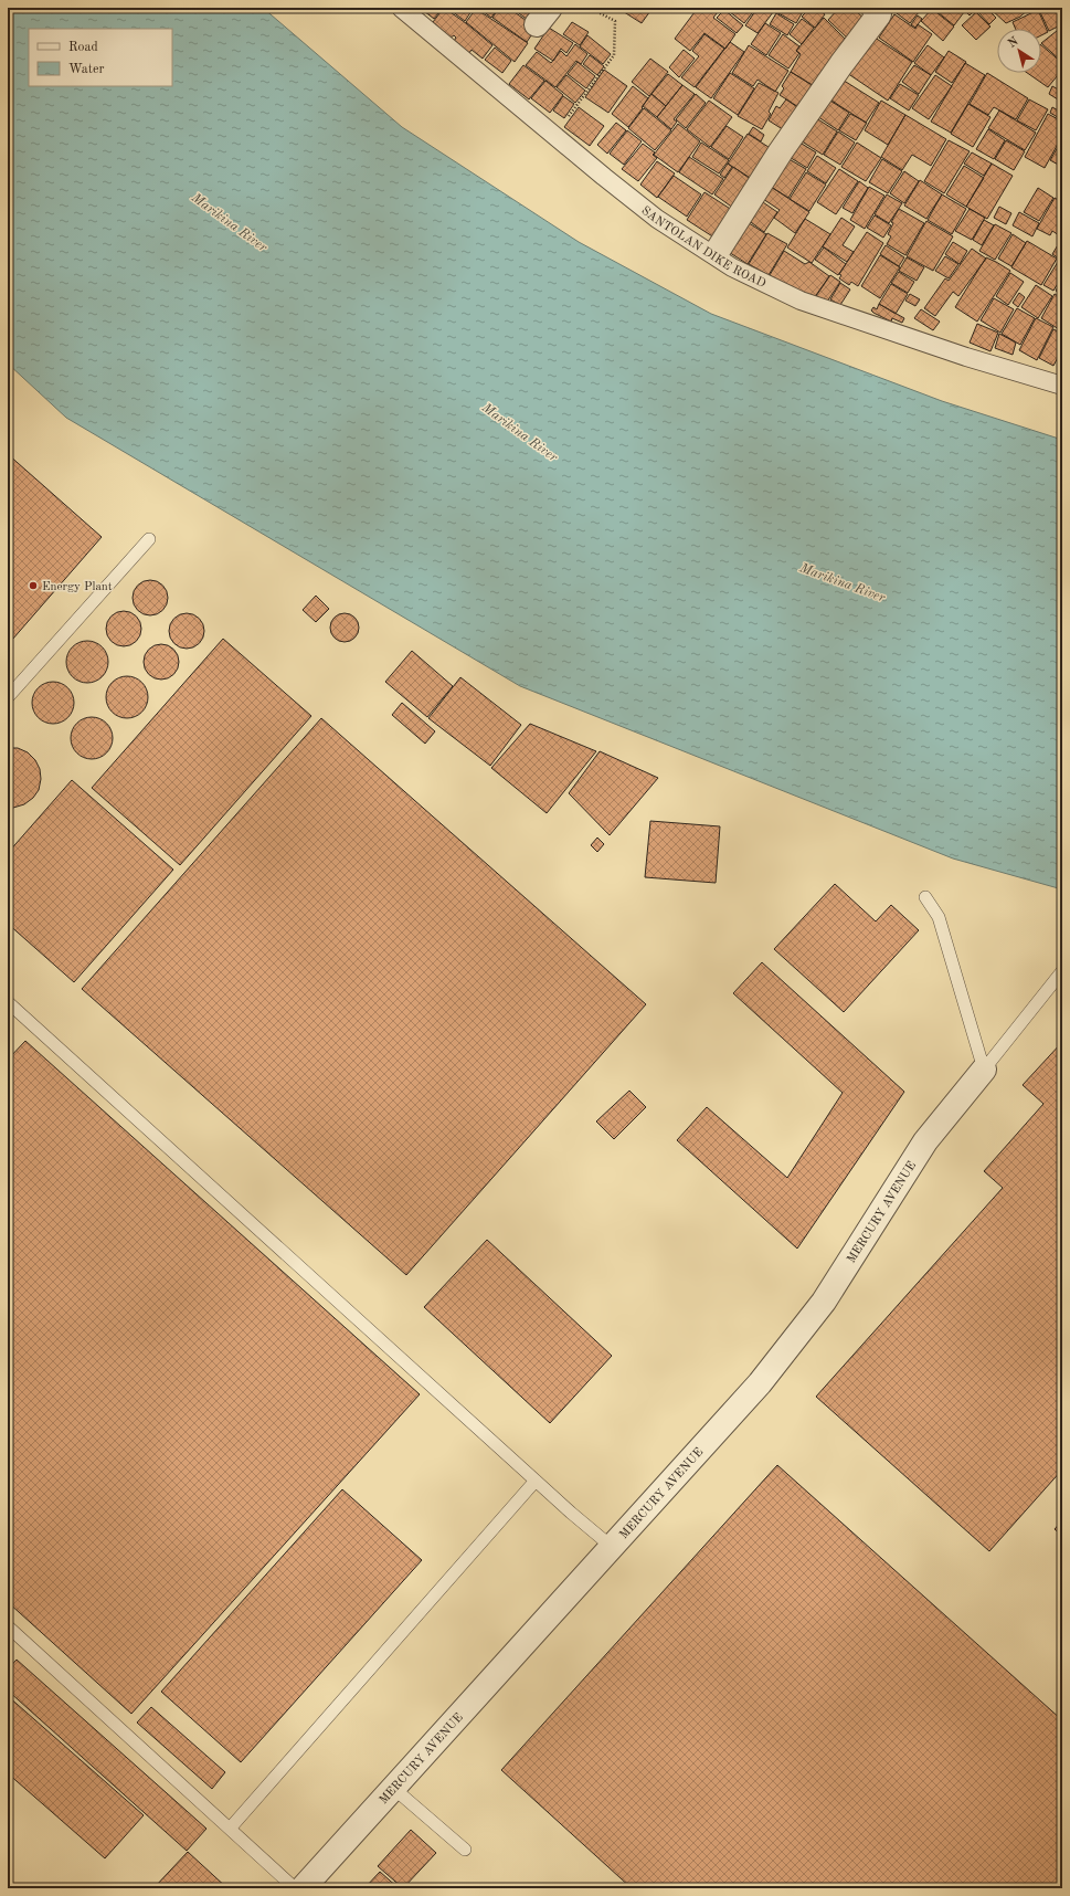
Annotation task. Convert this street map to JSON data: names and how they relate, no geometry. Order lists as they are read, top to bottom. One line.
{"streets":{"street":["SANTOLAN DIKE ROAD","MERCURY AVENUE"]},"water":["Marikina River"],"places":["Energy Plant"],"legend":["Road","Water"],"north":"top left"}
